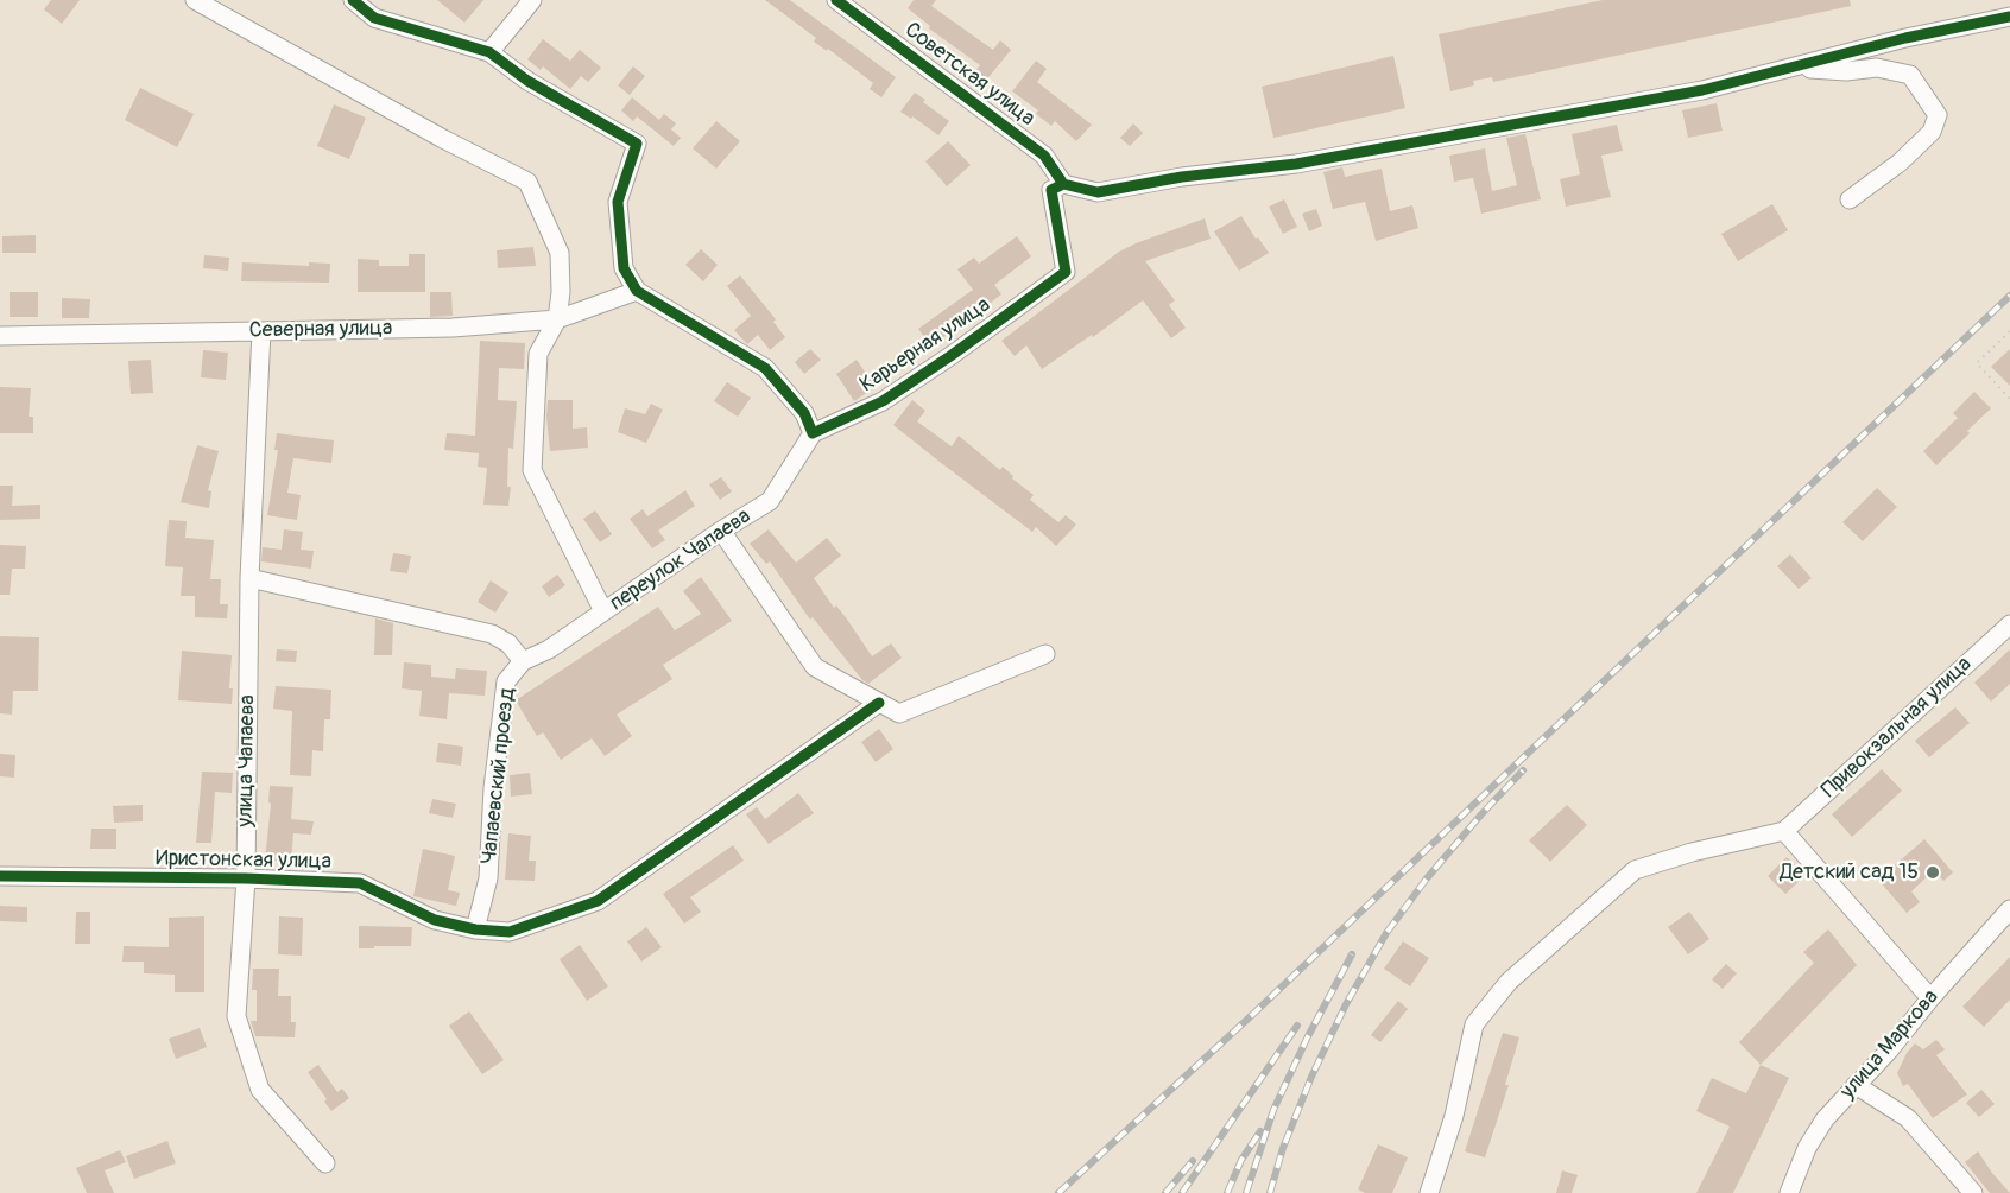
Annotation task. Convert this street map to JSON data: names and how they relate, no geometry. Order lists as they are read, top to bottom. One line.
{"streets":{"street":["Советская улица","Северная улица","Карьерная улица","переулок Чапаева","Привокзальная улица","улица Чапаева","Чапаевский проезд","Иристонская улица","улица Маркова"]},"crossings":[["Советская улица","Карьерная улица"],["Северная улица","улица Чапаева"],["Карьерная улица","переулок Чапаева"],["переулок Чапаева","Чапаевский проезд"],["улица Чапаева","Чапаевский проезд"],["улица Чапаева","Иристонская улица"],["Чапаевский проезд","Иристонская улица"]],"places":["Детский сад 15"]}
